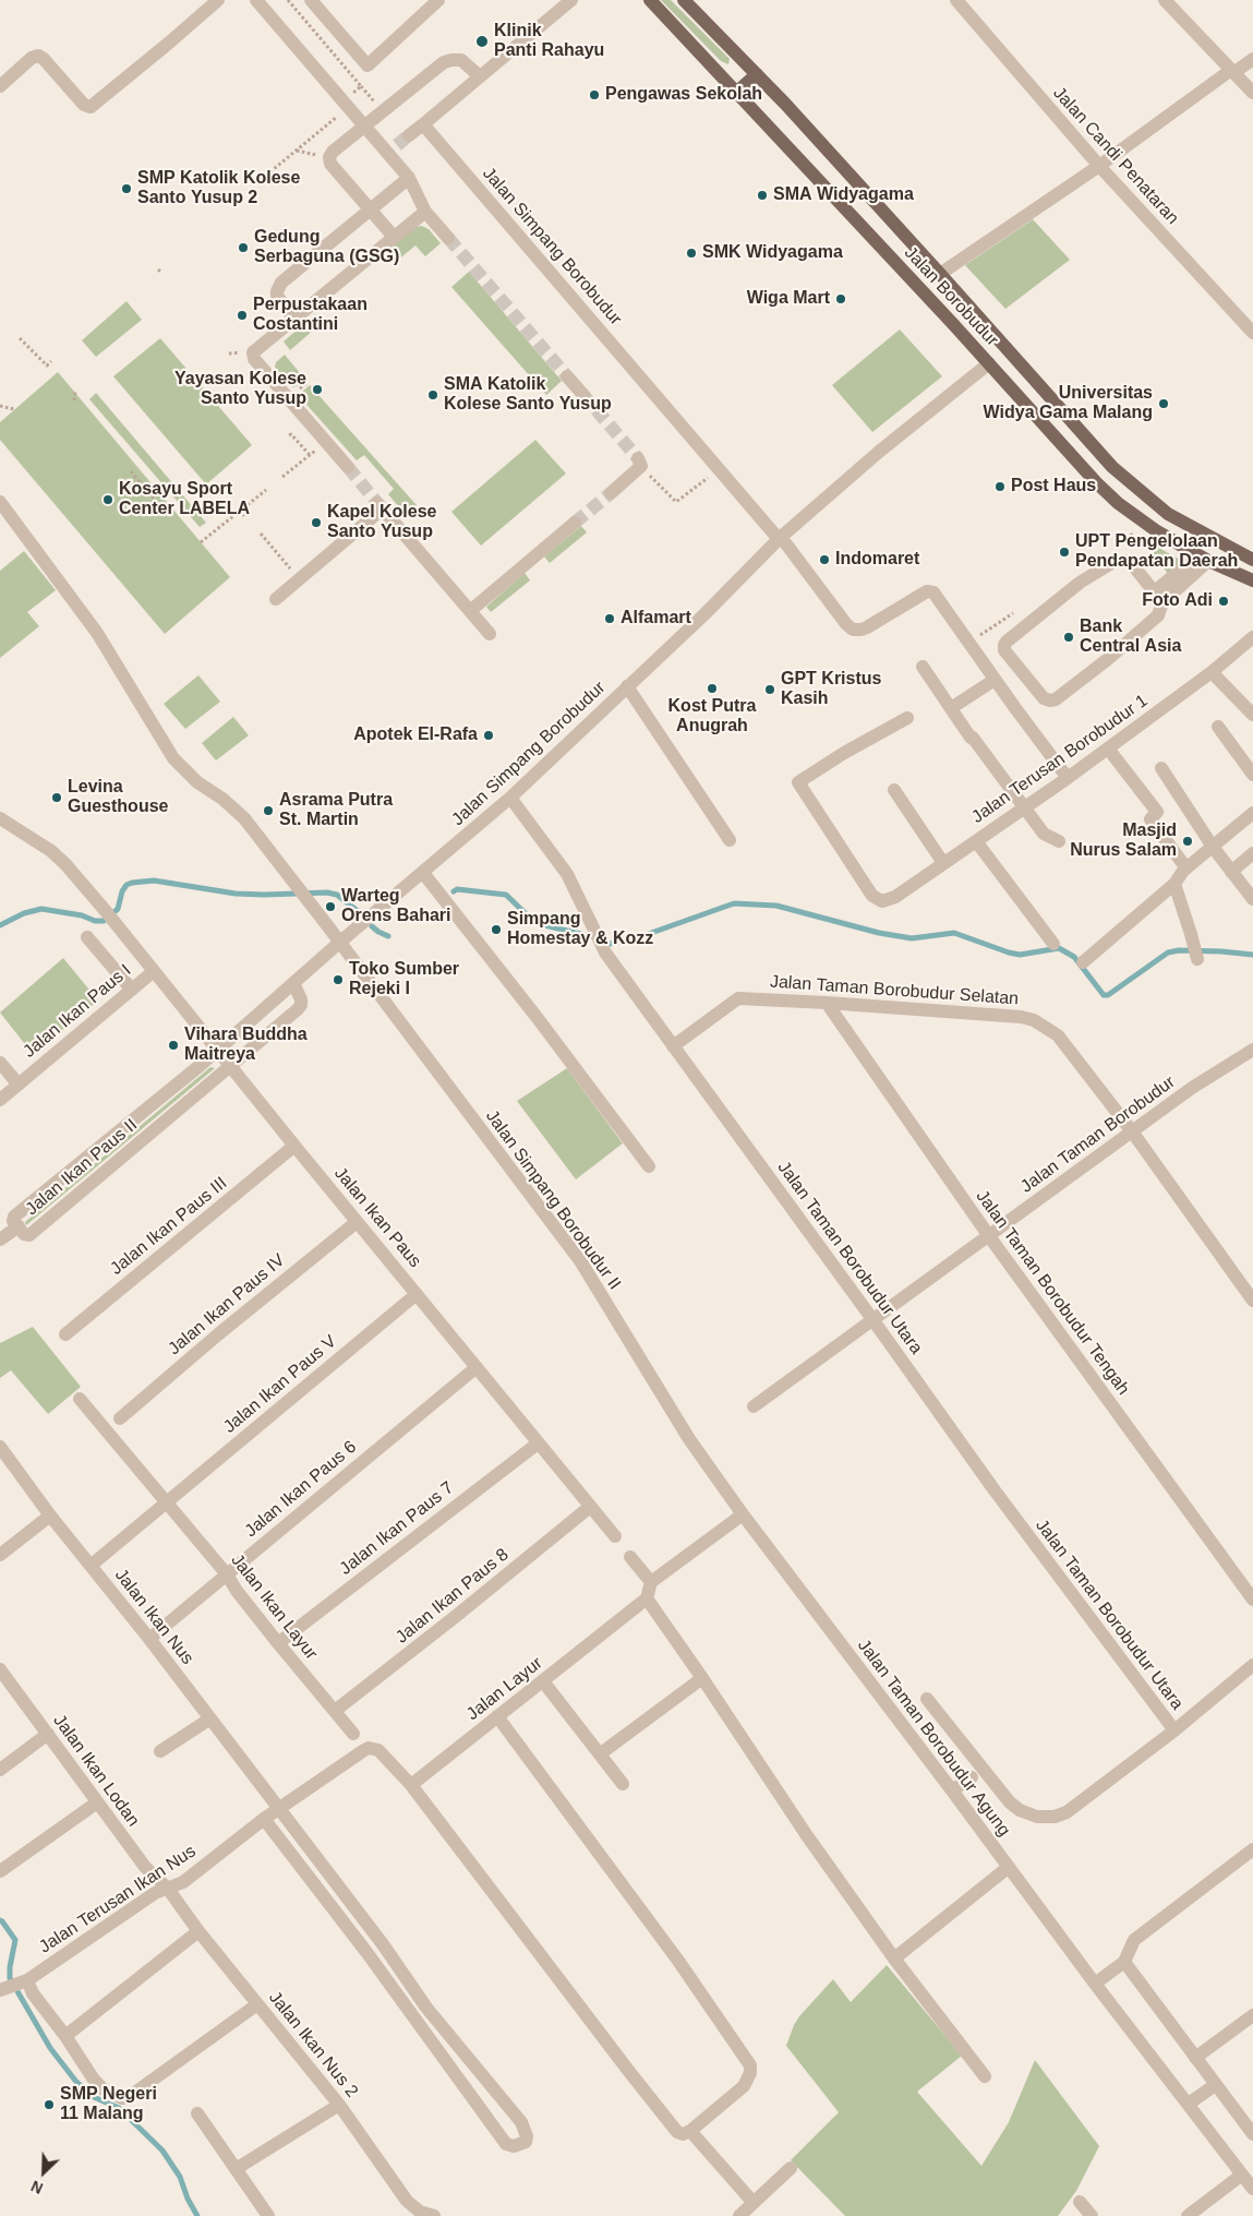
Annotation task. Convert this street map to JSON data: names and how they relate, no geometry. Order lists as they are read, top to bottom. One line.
{"streets":{"main road":["Jalan Borobudur"],"street":["Jalan Candi Penataran","Jalan Simpang Borobudur","Jalan Terusan Borobudur 1","Jalan Taman Borobudur Selatan","Jalan Ikan Paus I","Jalan Taman Borobudur","Jalan Ikan Paus II","Jalan Simpang Borobudur II","Jalan Ikan Paus","Jalan Ikan Paus III","Jalan Taman Borobudur Utara","Jalan Taman Borobudur Tengah","Jalan Ikan Paus IV","Jalan Ikan Paus V","Jalan Ikan Paus 6","Jalan Ikan Paus 7","Jalan Ikan Paus 8","Jalan Ikan Layur","Jalan Ikan Nus","Jalan Layur","Jalan Taman Borobudur Agung","Jalan Ikan Lodan","Jalan Terusan Ikan Nus","Jalan Ikan Nus 2"]},"crossings":[["Jalan Simpang Borobudur","Jalan Borobudur"],["Jalan Simpang Borobudur","Jalan Ikan Paus II"],["Jalan Simpang Borobudur","Jalan Simpang Borobudur II"],["Jalan Simpang Borobudur","Jalan Ikan Paus"],["Jalan Simpang Borobudur","Jalan Taman Borobudur Utara"],["Jalan Taman Borobudur Selatan","Jalan Taman Borobudur"],["Jalan Taman Borobudur Selatan","Jalan Taman Borobudur Utara"],["Jalan Taman Borobudur Selatan","Jalan Taman Borobudur Tengah"],["Jalan Ikan Paus I","Jalan Ikan Paus"],["Jalan Taman Borobudur","Jalan Taman Borobudur Utara"],["Jalan Taman Borobudur","Jalan Taman Borobudur Tengah"],["Jalan Ikan Paus II","Jalan Ikan Paus"],["Jalan Simpang Borobudur II","Jalan Taman Borobudur Agung"],["Jalan Ikan Paus","Jalan Ikan Paus III"],["Jalan Ikan Paus","Jalan Ikan Paus IV"],["Jalan Ikan Paus","Jalan Ikan Paus V"],["Jalan Ikan Paus","Jalan Ikan Paus 6"],["Jalan Ikan Paus","Jalan Ikan Paus 7"],["Jalan Ikan Paus","Jalan Ikan Paus 8"],["Jalan Ikan Paus V","Jalan Ikan Layur"],["Jalan Ikan Paus V","Jalan Ikan Nus"],["Jalan Ikan Paus 6","Jalan Ikan Layur"],["Jalan Ikan Paus 6","Jalan Ikan Nus"],["Jalan Ikan Paus 7","Jalan Ikan Layur"],["Jalan Ikan Paus 8","Jalan Ikan Layur"],["Jalan Ikan Nus","Jalan Terusan Ikan Nus"],["Jalan Ikan Lodan","Jalan Terusan Ikan Nus"],["Jalan Ikan Lodan","Jalan Ikan Nus 2"],["Jalan Terusan Ikan Nus","Jalan Ikan Nus 2"]],"places":["Klinik Panti Rahayu","Pengawas Sekolah","SMP Katolik Kolese Santo Yusup 2","SMA Widyagama","Gedung Serbaguna (GSG)","SMK Widyagama","Wiga Mart","Perpustakaan Costantini","Yayasan Kolese Santo Yusup","SMA Katolik Kolese Santo Yusup","Universitas Widya Gama Malang","Post Haus","Kosayu Sport Center LABELA","Kapel Kolese Santo Yusup","UPT Pengelolaan Pendapatan Daerah","Indomaret","Foto Adi","Alfamart","Bank Central Asia","Kost Putra Anugrah","GPT Kristus Kasih","Apotek El-Rafa","Levina Guesthouse","Asrama Putra St. Martin","Masjid Nurus Salam","Warteg Orens Bahari","Simpang Homestay & Kozz","Toko Sumber Rejeki I","Vihara Buddha Maitreya","SMP Negeri 11 Malang"],"north":"bottom left"}
